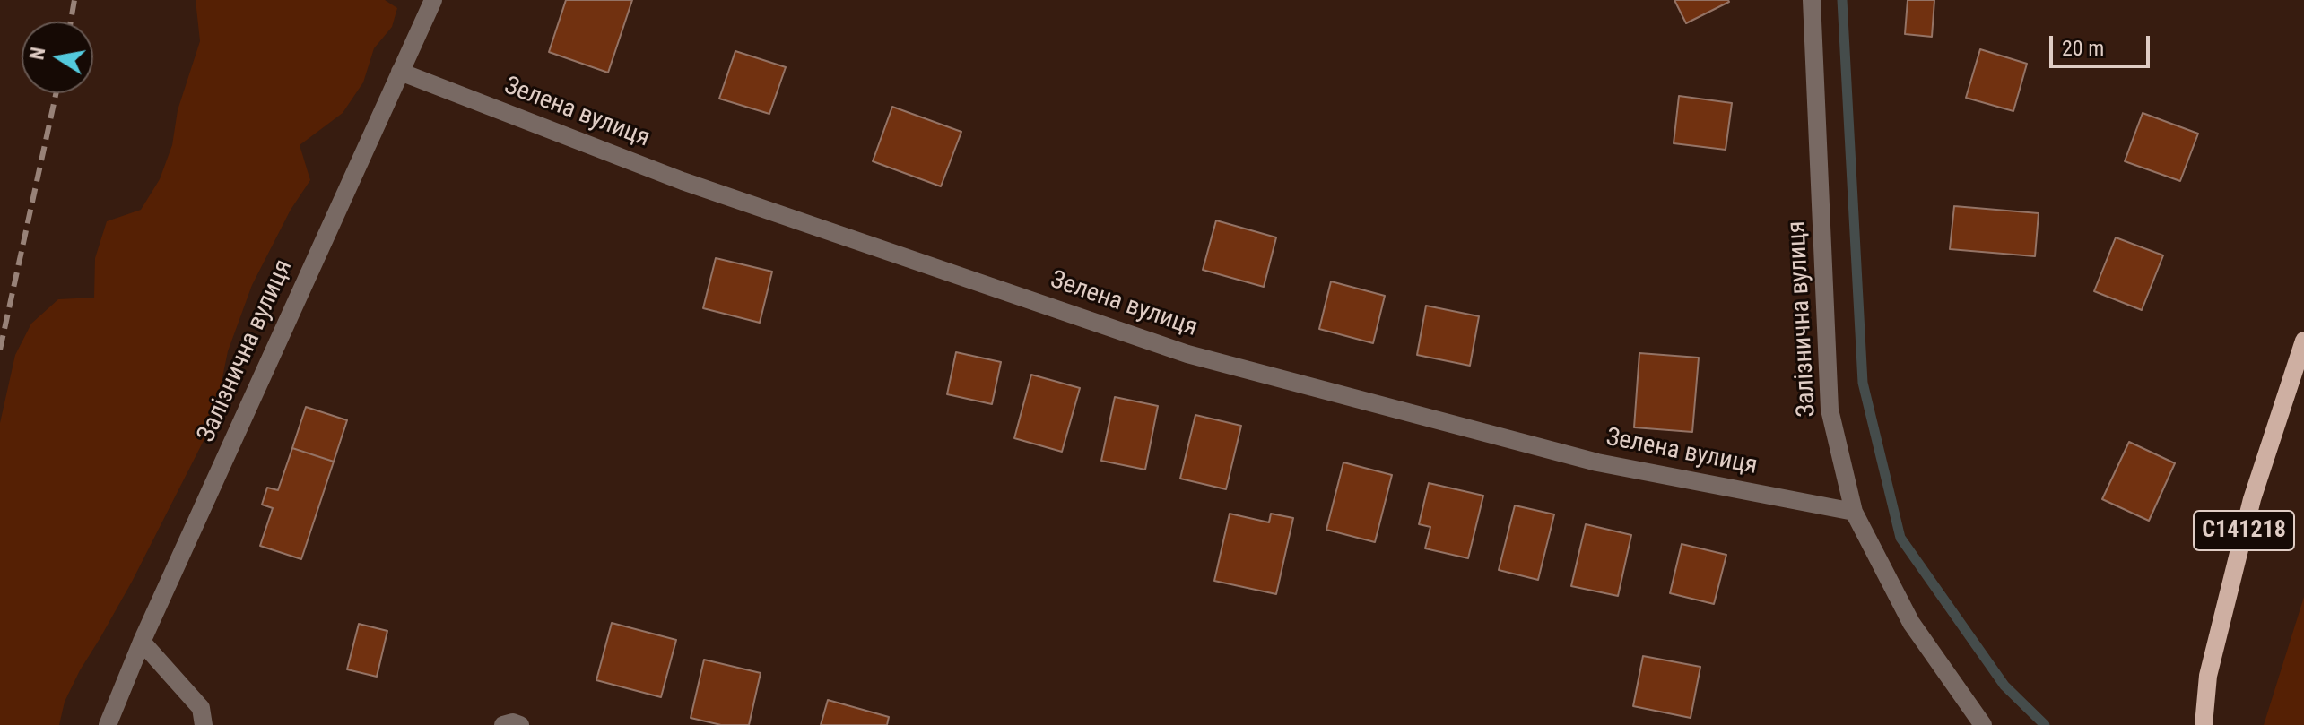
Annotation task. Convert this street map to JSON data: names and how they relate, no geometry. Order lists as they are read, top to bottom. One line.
{"streets":{"main road":["С141218"],"street":["Зелена вулиця","Залізнична вулиця"]},"crossings":[["Зелена вулиця","Залізнична вулиця"]],"scale_bar":"20 m","north":"left"}
